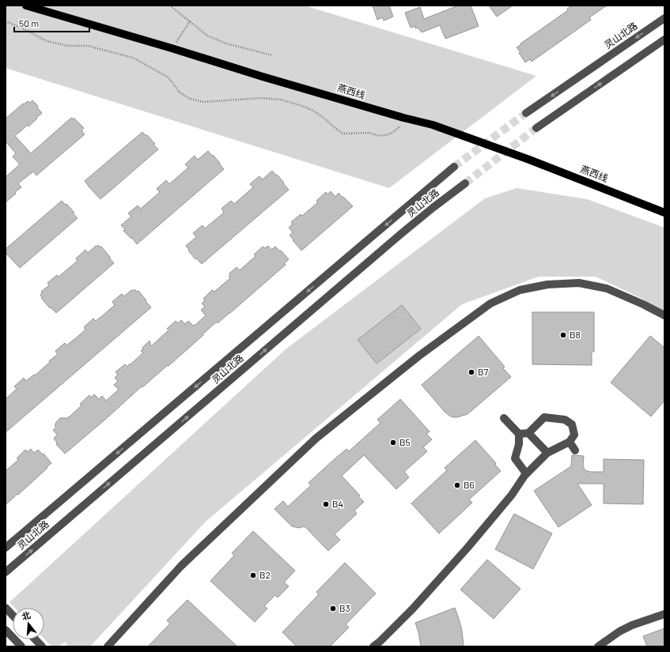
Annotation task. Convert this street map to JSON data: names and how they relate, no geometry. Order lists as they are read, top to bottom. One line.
{"streets":{"main road":["燕西线"],"street":["灵山北路"]},"places":["B8","B7","B5","B6","B4","B2","B3"],"scale_bar":"50 m","north":"top"}
